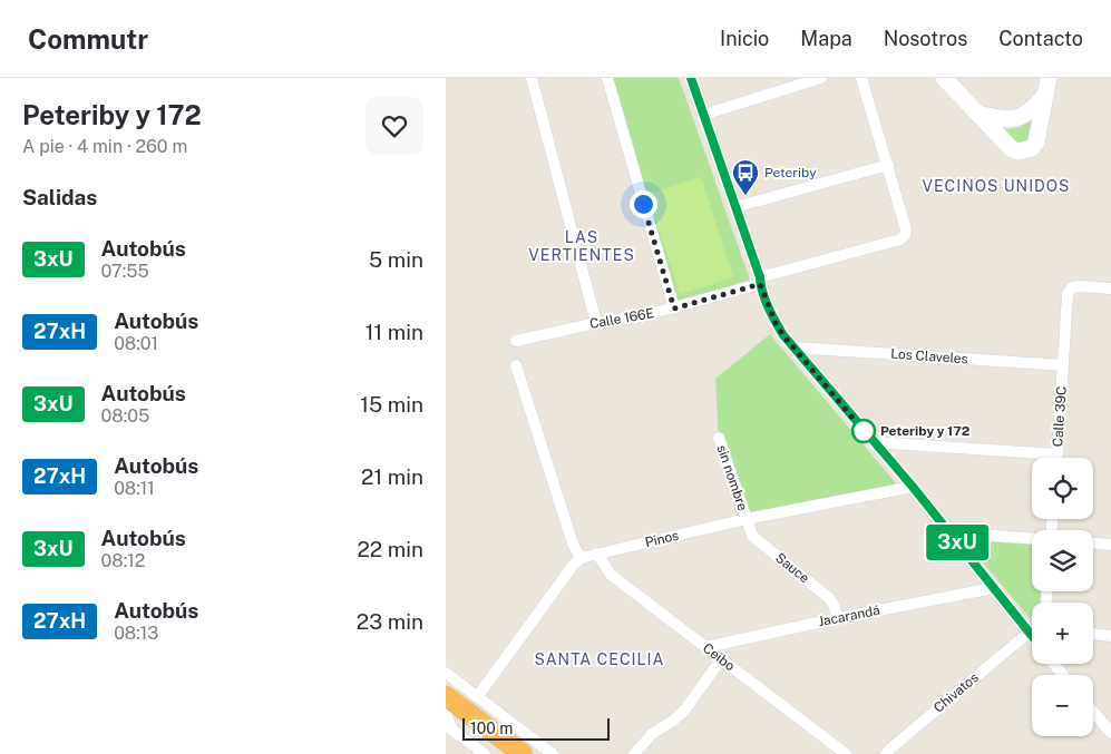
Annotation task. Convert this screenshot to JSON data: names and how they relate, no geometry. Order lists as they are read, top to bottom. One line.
{"streets":{"street":["Calle 166E","Los Claveles","Calle 39C","sin nombre","Pinos","Sauce","Jacarandá","Ceibo","Chivatos"]},"crossings":[["Los Claveles","Calle 39C"],["sin nombre","Pinos"],["sin nombre","Sauce"],["Pinos","Sauce"],["Pinos","Ceibo"],["Sauce","Jacarandá"],["Jacarandá","Ceibo"]],"districts":["VECINOS UNIDOS","LAS VERTIENTES","SANTA CECILIA"],"places":{"bus stop":["Peteriby"],"other":["Peteriby y 172"]},"lines":["bus line 3xU"],"scale_bar":"100 m","page":{"header":"Commutr","nav":["Inicio","Mapa","Nosotros","Contacto"],"heading":[["Peteriby y 172","A pie · 4 min · 260 m"],"Salidas"],"on_map":"3xU","list":[{"mark":"3xU","name":"Autobús","note":"07:55","value":"5 min"},{"mark":"27xH","name":"Autobús","note":"08:01","value":"11 min"},{"mark":"3xU","name":"Autobús","note":"08:05","value":"15 min"},{"mark":"27xH","name":"Autobús","note":"08:11","value":"21 min"},{"mark":"3xU","name":"Autobús","note":"08:12","value":"22 min"},{"mark":"27xH","name":"Autobús","note":"08:13","value":"23 min"}],"map_buttons":["+","−"],"scale":"100 m"}}
